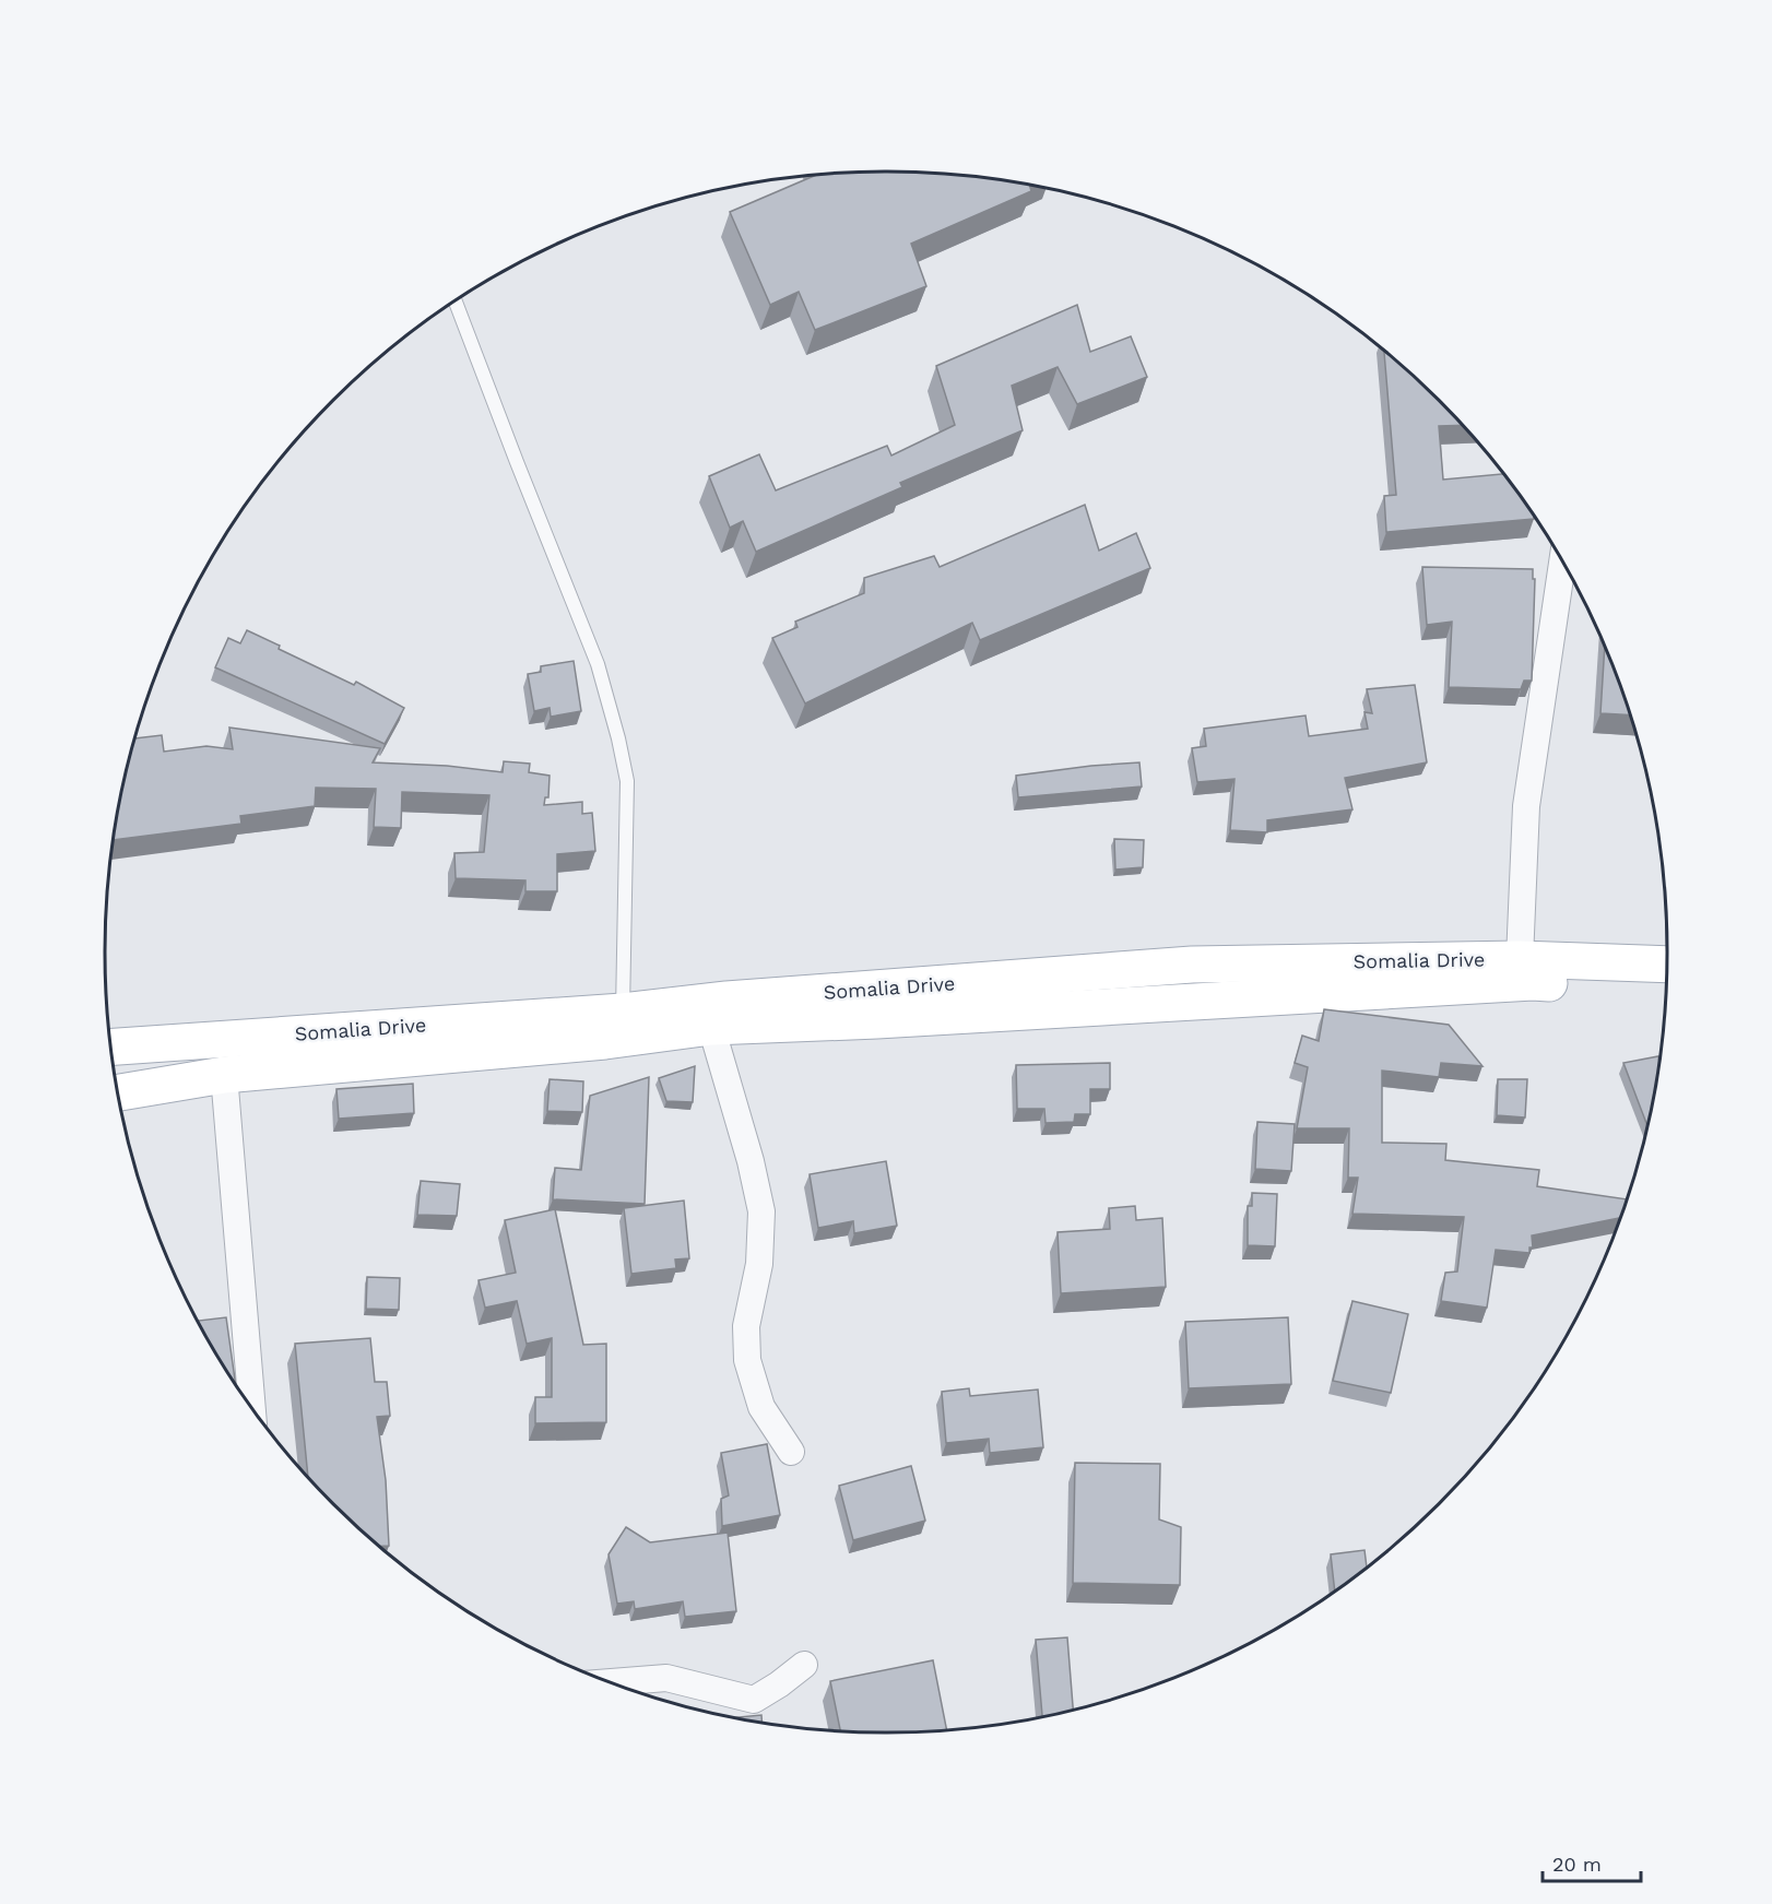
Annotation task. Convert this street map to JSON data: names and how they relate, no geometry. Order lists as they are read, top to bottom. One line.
{"streets":{"main road":["Somalia Drive"]},"scale_bar":"20 m"}
